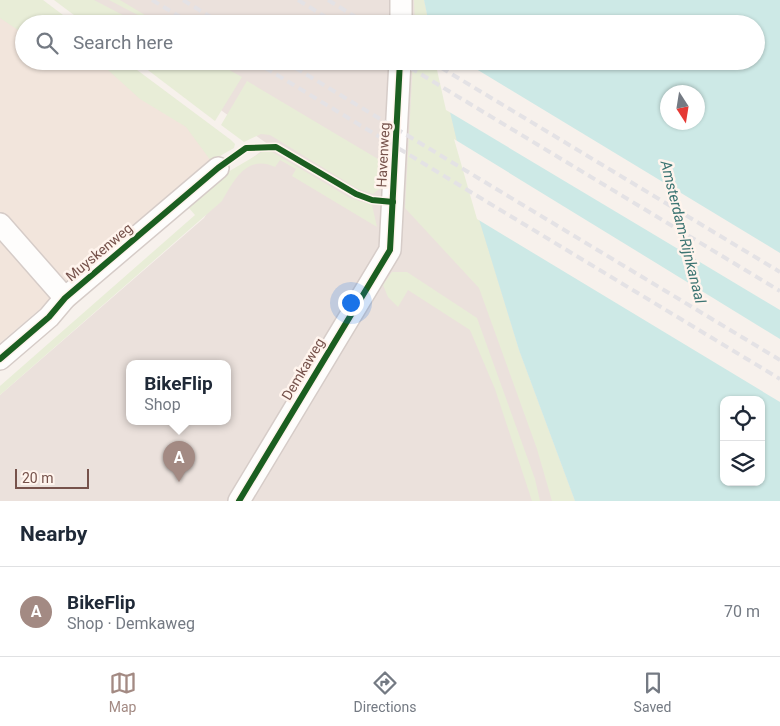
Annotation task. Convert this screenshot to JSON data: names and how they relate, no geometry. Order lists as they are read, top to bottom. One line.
{"streets":{"street":["Havenweg","Muyskenweg","Demkaweg"]},"crossings":[["Havenweg","Demkaweg"]],"water":["Amsterdam-Rijnkanaal"],"scale_bar":"20 m","north":"bottom","page":{"search":"Search here","popup":["BikeFlip","Shop"],"pins":"A","scale":"20 m","heading":"Nearby","list":[{"mark":"A","name":"BikeFlip","note":"Shop · Demkaweg","value":"70 m"}],"nav":["Map","Directions","Saved"]}}
